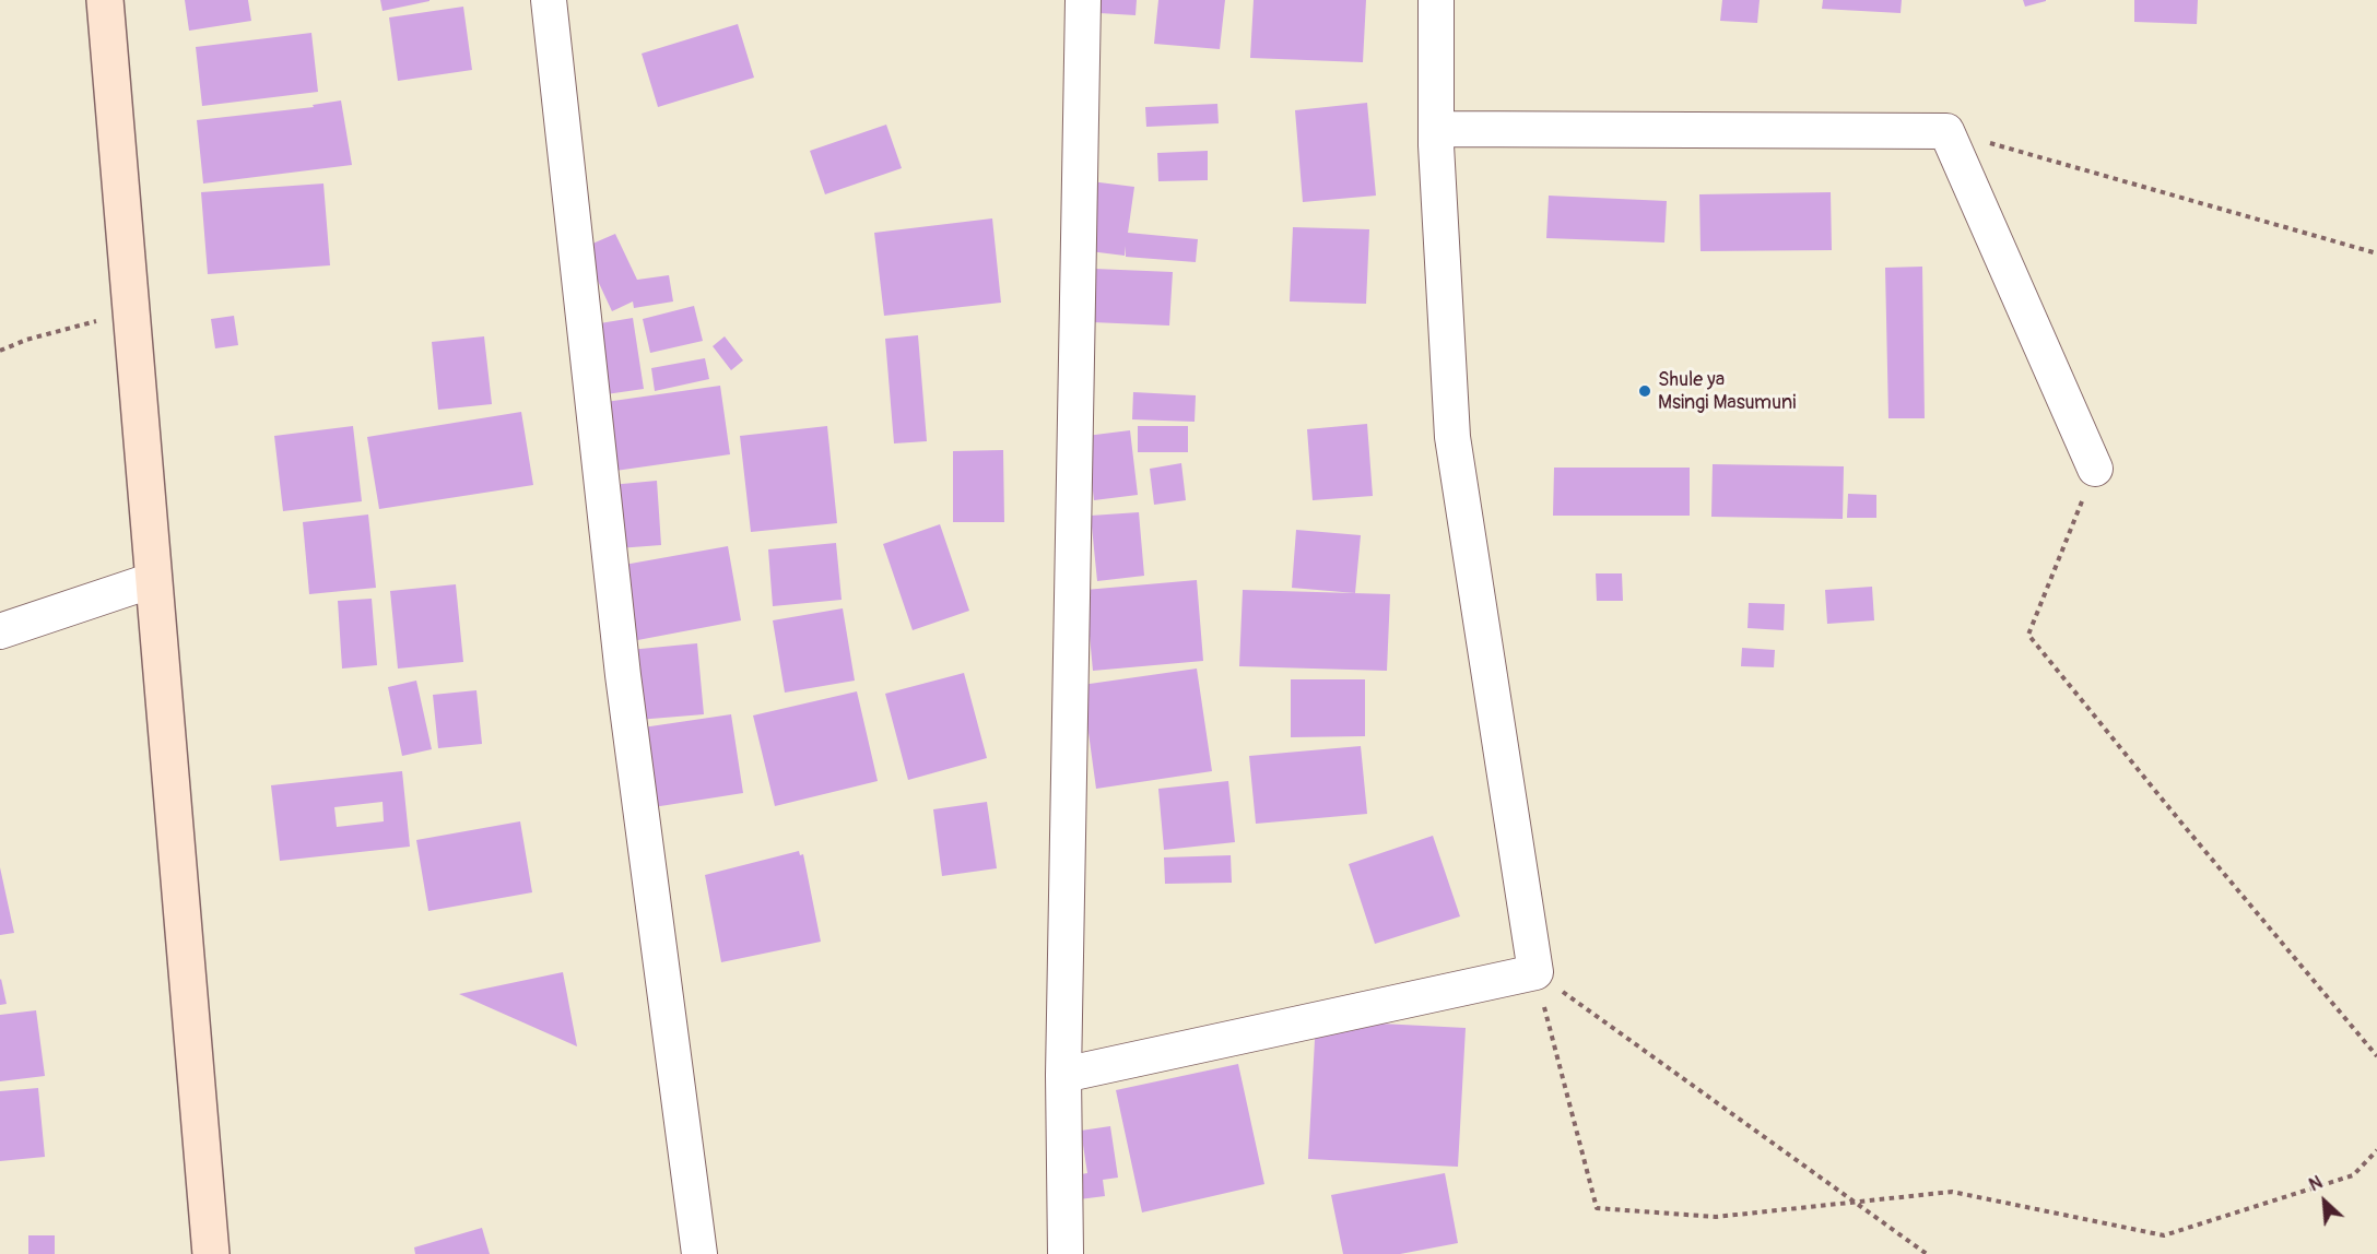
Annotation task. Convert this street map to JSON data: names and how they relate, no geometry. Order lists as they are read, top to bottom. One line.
{"places":["Shule ya Msingi Masumuni"],"north":"top left"}
